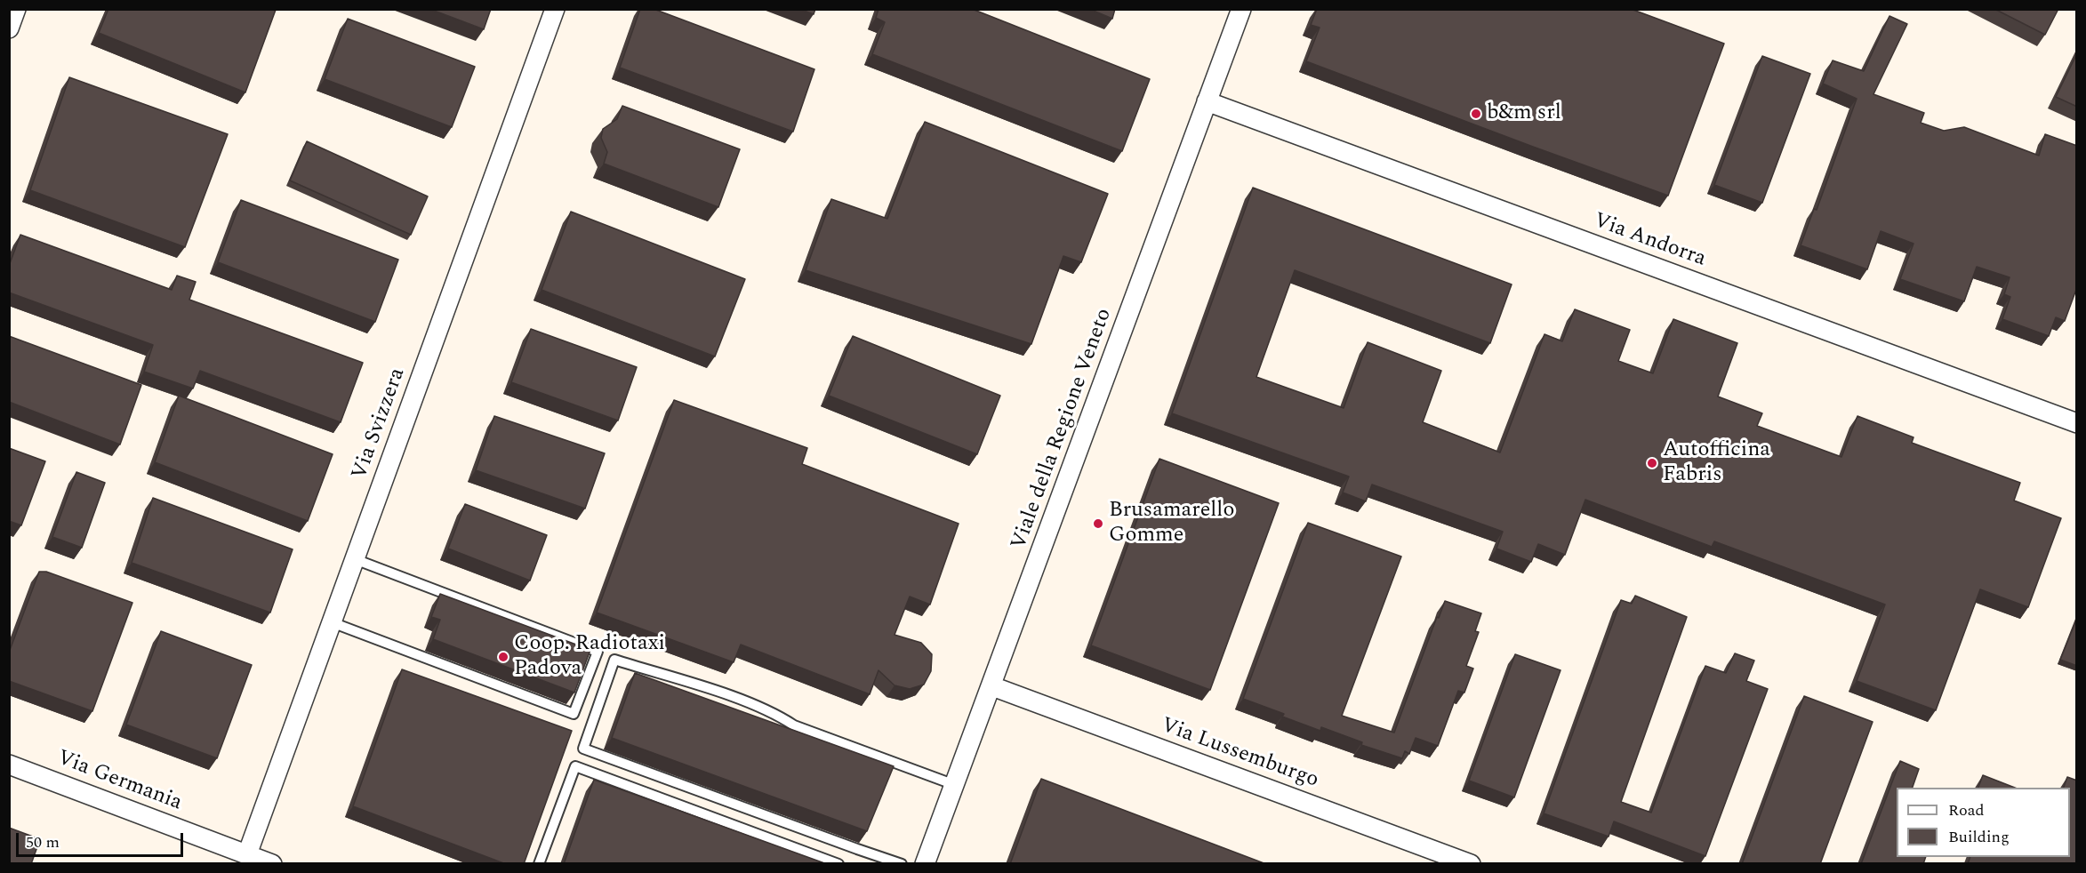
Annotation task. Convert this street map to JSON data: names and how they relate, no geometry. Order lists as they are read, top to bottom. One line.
{"streets":{"street":["Via Andorra","Via Svizzera","Viale della Regione Veneto","Via Lussemburgo","Via Germania"]},"crossings":[["Via Andorra","Viale della Regione Veneto"],["Via Svizzera","Via Germania"],["Viale della Regione Veneto","Via Lussemburgo"]],"places":["b&m srl","Autofficina Fabris","Brusamarello Gomme","Coop. Radiotaxi Padova"],"legend":["Road","Building"],"scale_bar":"50 m"}
